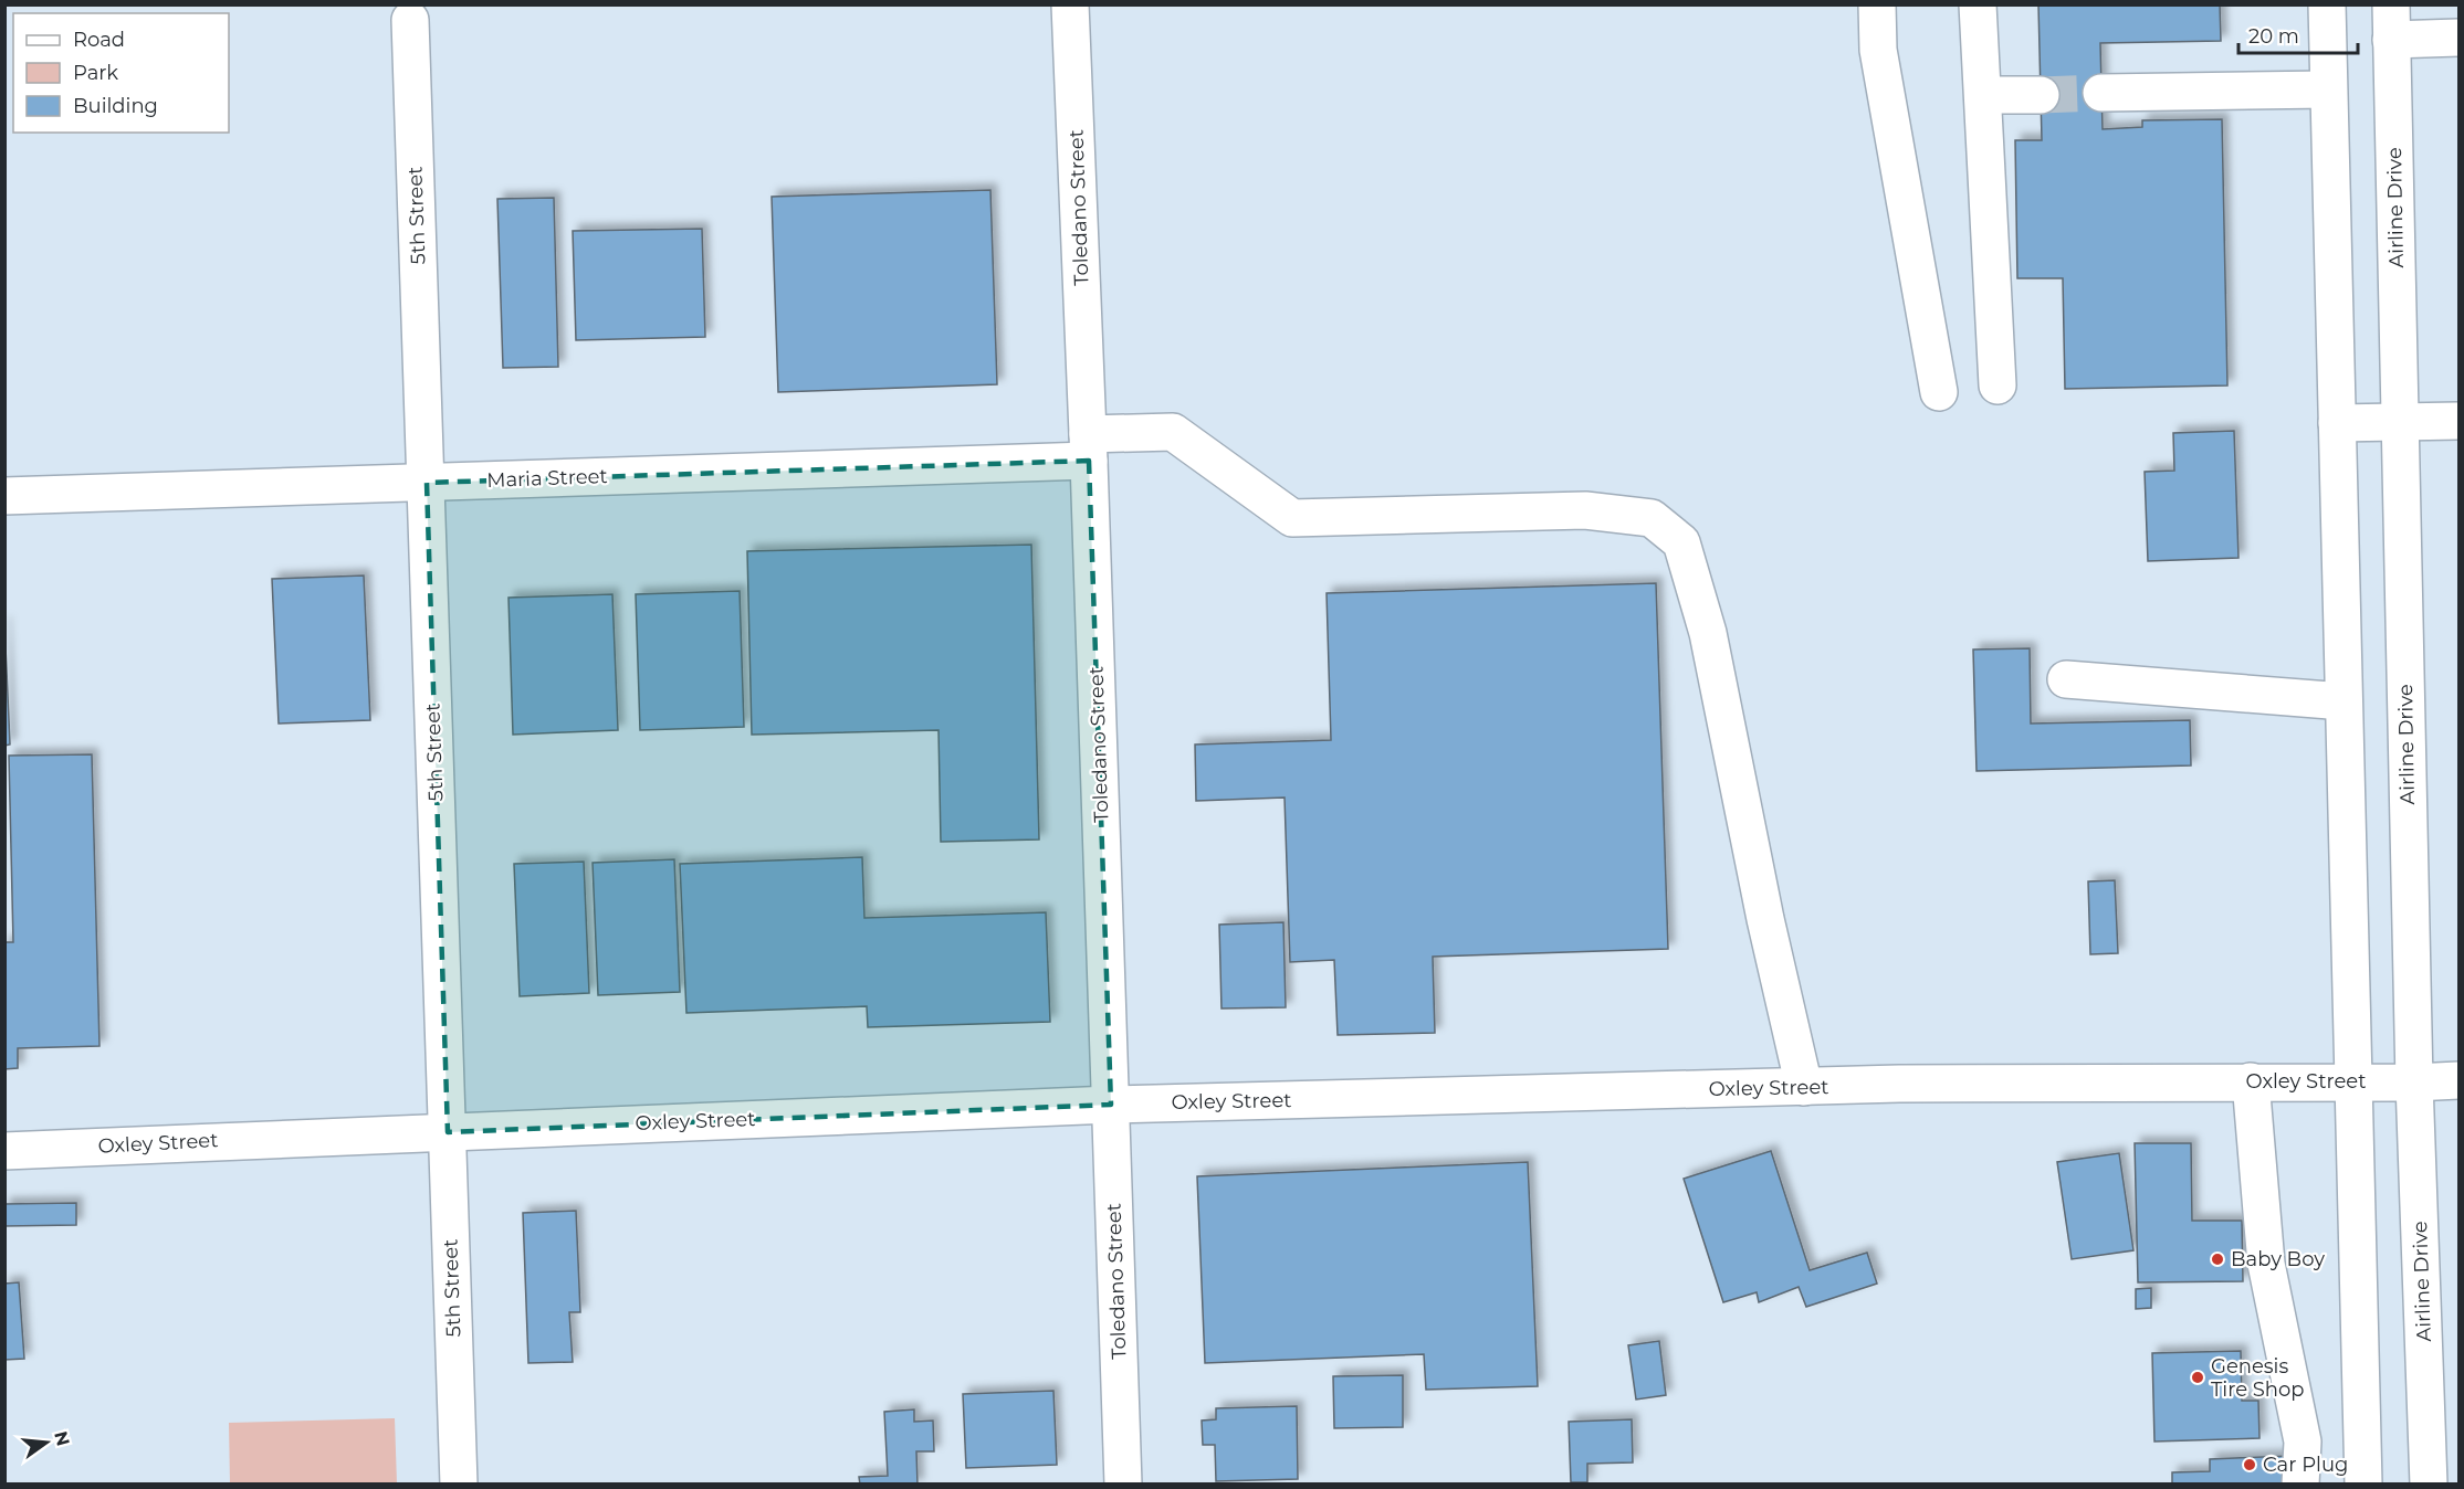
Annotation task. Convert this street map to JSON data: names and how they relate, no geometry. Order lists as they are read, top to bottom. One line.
{"streets":{"main road":["Toledano Street","Airline Drive","5th Street","Maria Street","Oxley Street"]},"crossings":[["Toledano Street","Maria Street"],["Toledano Street","Oxley Street"],["Airline Drive","Oxley Street"],["5th Street","Maria Street"],["5th Street","Oxley Street"],["Maria Street","Oxley Street"]],"places":["Baby Boy","Genesis Tire Shop","Car Plug"],"legend":["Road","Park","Building"],"scale_bar":"20 m","north":"right"}
